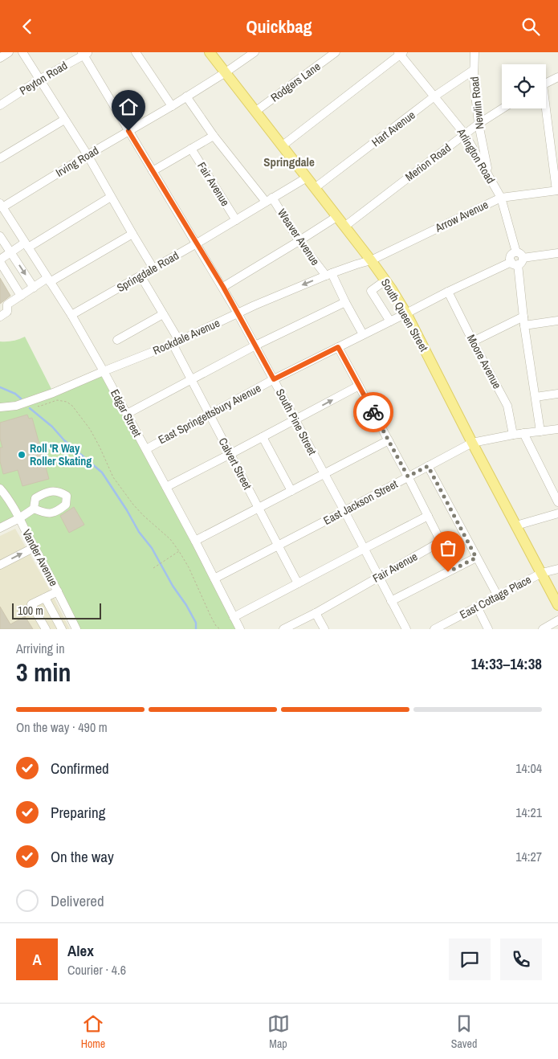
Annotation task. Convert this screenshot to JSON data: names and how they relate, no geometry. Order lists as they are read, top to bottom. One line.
{"streets":{"main road":["South Queen Street"],"street":["Peyton Road","Rodgers Lane","Newlin Road","Hart Avenue","Arlington Road","Irving Road","Merion Road","Fair Avenue","Arrow Avenue","Weaver Avenue","Springdale Road","Rockdale Avenue","Moore Avenue","Edgar Street","East Springettsbury Avenue","South Pine Street","Calvert Street","East Jackson Street","Vander Avenue","East Cottage Place"]},"crossings":[["Peyton Road","South Pine Street"],["Rodgers Lane","South Queen Street"],["Newlin Road","Hart Avenue"],["Newlin Road","Arlington Road"],["Newlin Road","Merion Road"],["Hart Avenue","Arlington Road"],["Hart Avenue","South Queen Street"],["Arlington Road","Merion Road"],["Arlington Road","Arrow Avenue"],["Arlington Road","East Springettsbury Avenue"],["Irving Road","Weaver Avenue"],["Irving Road","South Queen Street"],["Irving Road","Edgar Street"],["Irving Road","South Pine Street"],["Merion Road","South Queen Street"],["Fair Avenue","Springdale Road"],["Fair Avenue","East Springettsbury Avenue"],["Fair Avenue","South Pine Street"],["Fair Avenue","East Jackson Street"],["Arrow Avenue","South Queen Street"],["Arrow Avenue","Rockdale Avenue"],["Weaver Avenue","Springdale Road"],["Weaver Avenue","Rockdale Avenue"],["Weaver Avenue","East Springettsbury Avenue"],["Springdale Road","South Queen Street"],["Springdale Road","Edgar Street"],["Springdale Road","South Pine Street"],["Springdale Road","Calvert Street"],["South Queen Street","Rockdale Avenue"],["South Queen Street","East Springettsbury Avenue"],["South Queen Street","East Jackson Street"],["South Queen Street","East Cottage Place"],["Rockdale Avenue","Edgar Street"],["Rockdale Avenue","South Pine Street"],["Rockdale Avenue","Calvert Street"],["Moore Avenue","East Springettsbury Avenue"],["Moore Avenue","East Jackson Street"],["Edgar Street","East Springettsbury Avenue"],["Edgar Street","East Jackson Street"],["East Springettsbury Avenue","South Pine Street"],["East Springettsbury Avenue","Calvert Street"],["South Pine Street","East Jackson Street"],["Calvert Street","East Jackson Street"]],"districts":["Springdale"],"places":["Roll 'R Way Roller Skating"],"scale_bar":"100 m","page":{"header":"Quickbag","scale":"100 m","heading":["3 min","Arriving in","14:33–14:38"],"panel":["Alex","Courier · 4.6"],"bar":"On the way · 490 m","list":[["Confirmed","14:04"],["Preparing","14:21"],["On the way","14:27"],"Delivered"],"round":"A","tabs":["Home","Map","Saved"]}}
